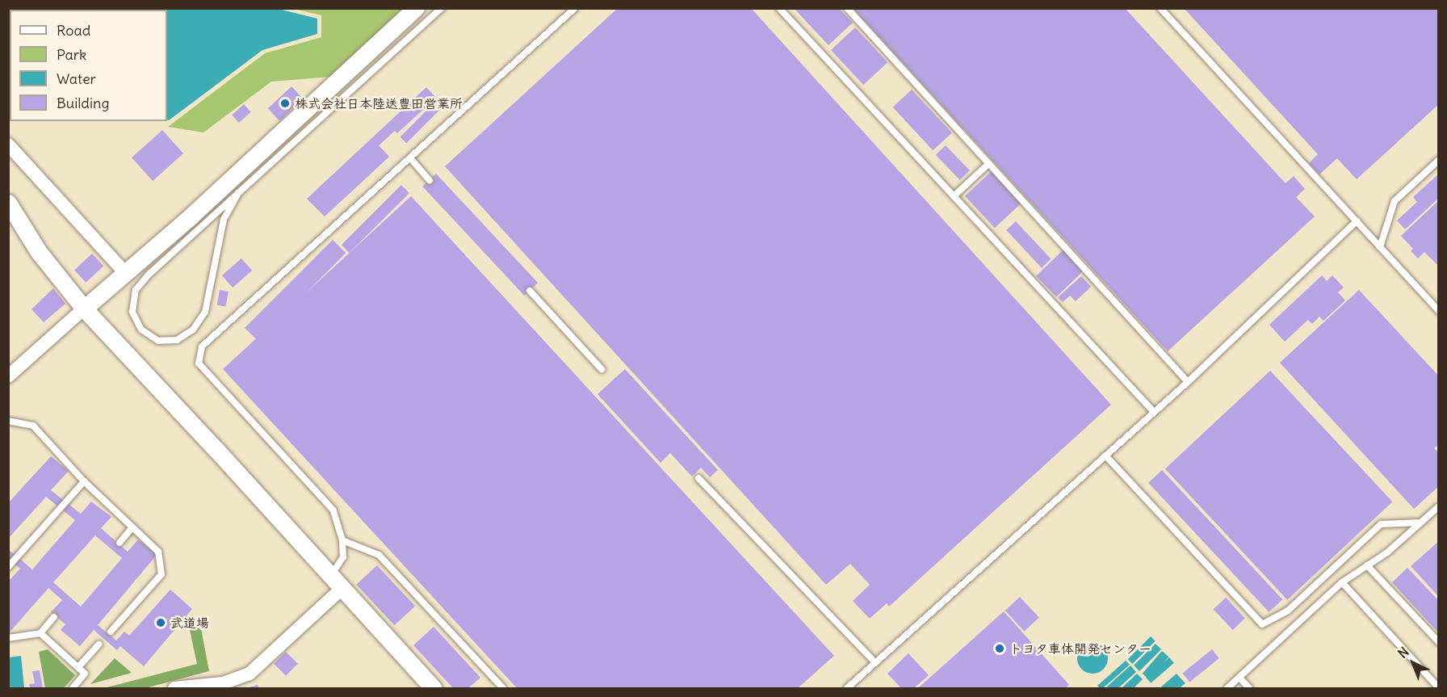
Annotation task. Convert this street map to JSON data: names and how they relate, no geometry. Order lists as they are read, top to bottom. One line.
{"places":["株式会社日本陸送豊田営業所","武道場","トヨタ車体開発センター"],"legend":["Road","Park","Water","Building"],"north":"top left"}
